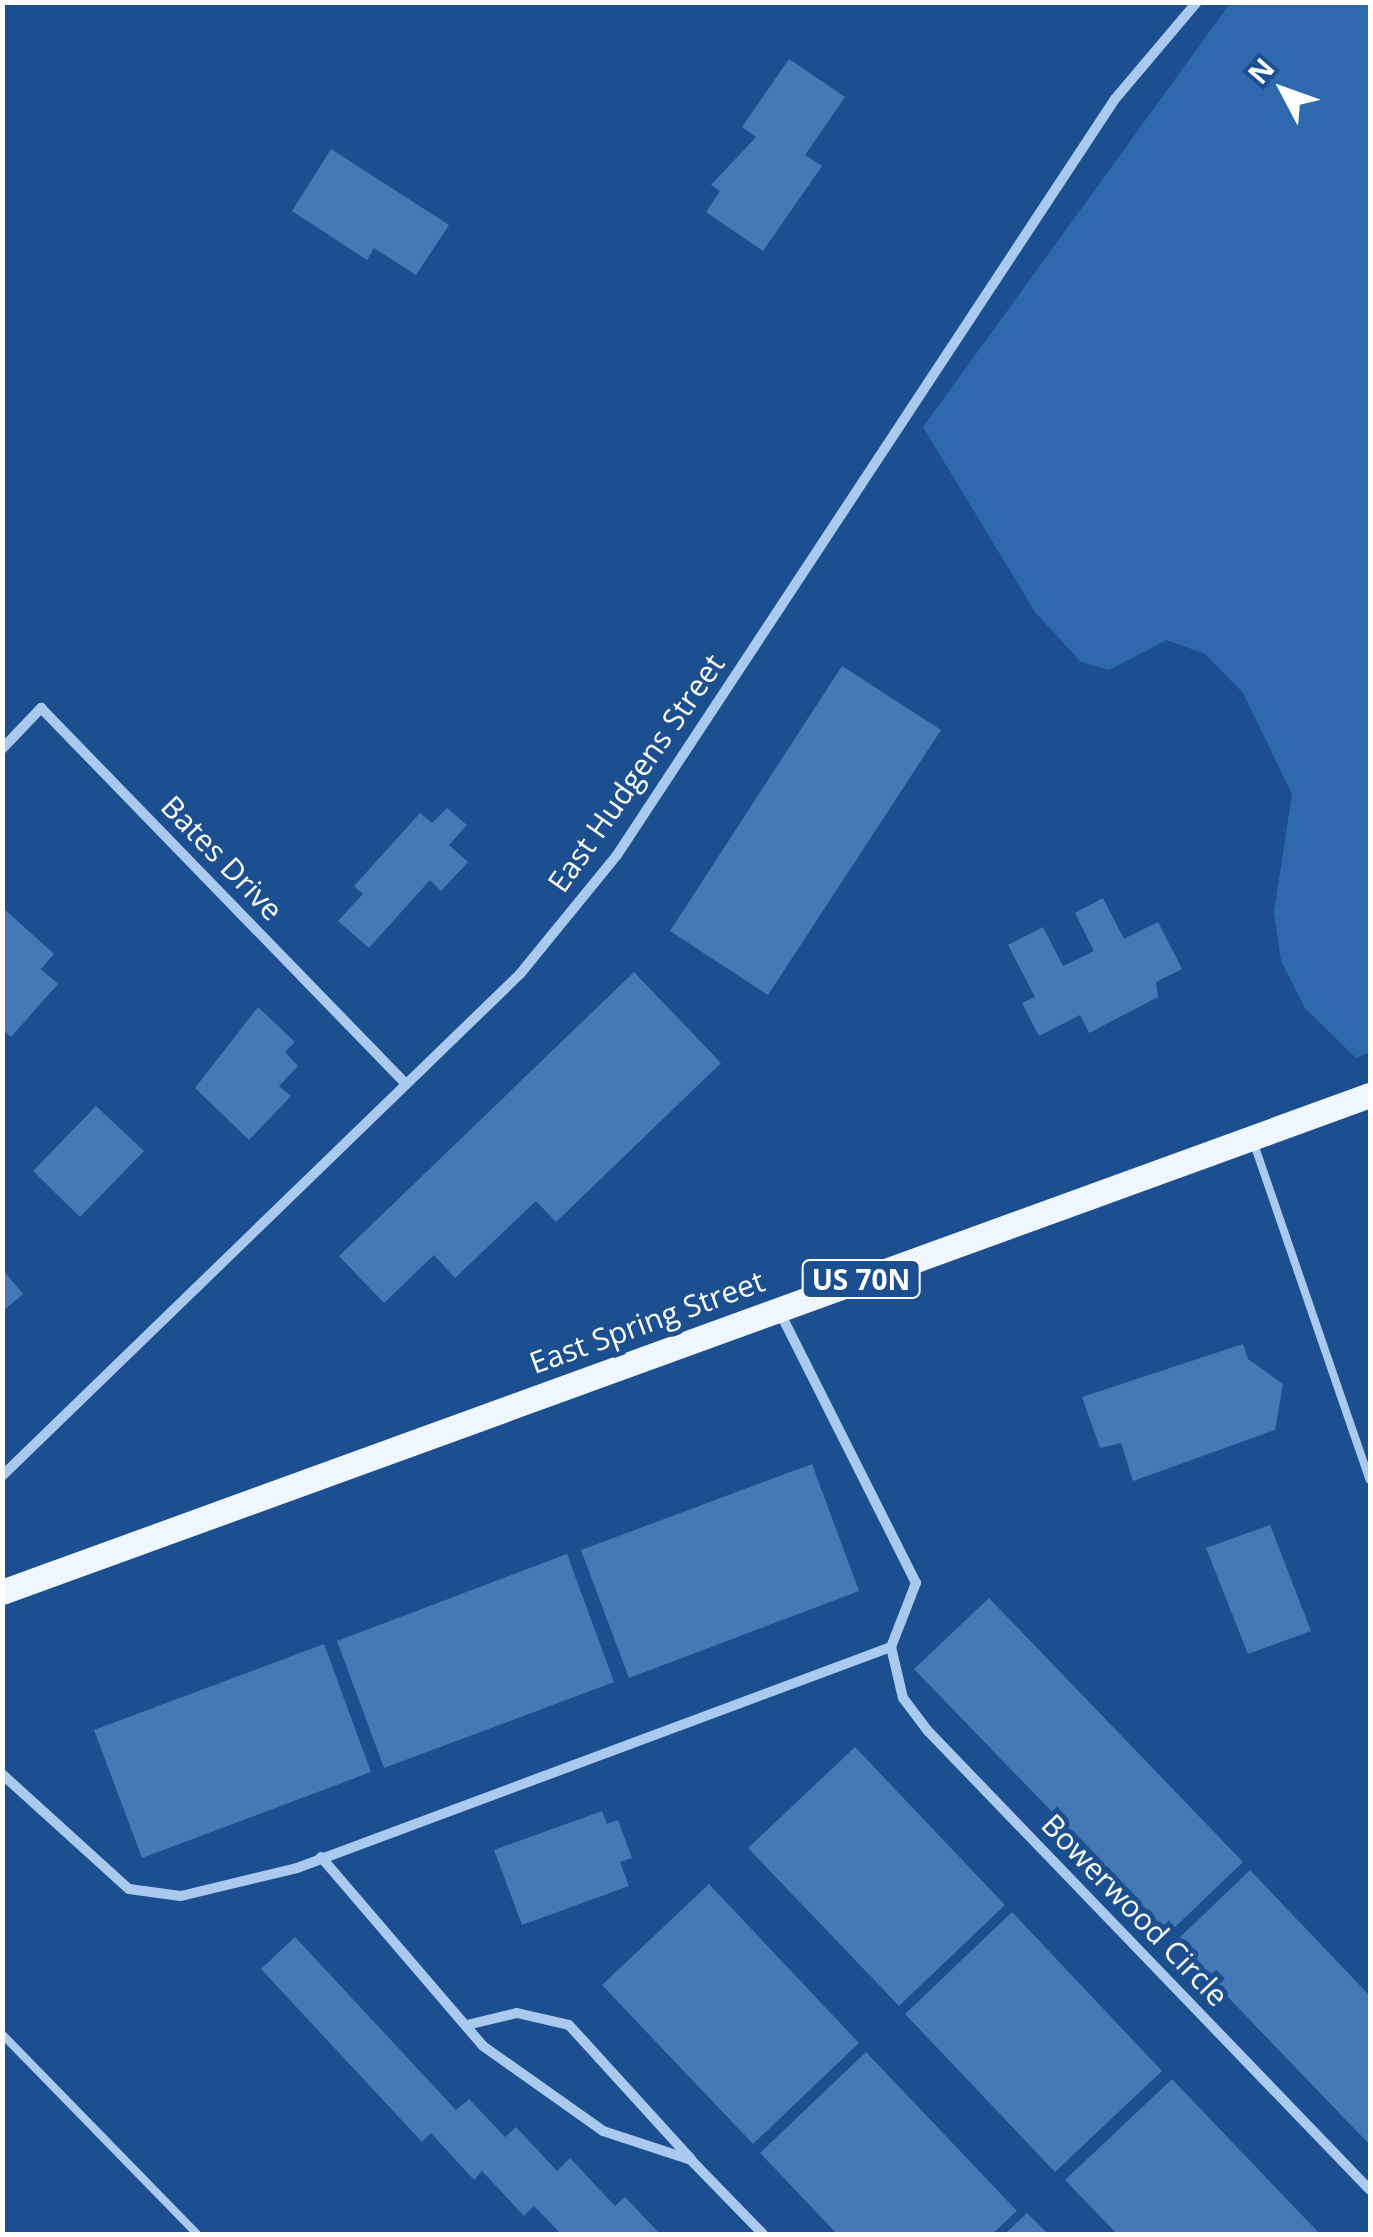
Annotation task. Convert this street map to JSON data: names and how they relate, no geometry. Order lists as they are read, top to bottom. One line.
{"streets":{"main road":["US 70N","East Spring Street"],"street":["East Hudgens Street","Bates Drive","Bowerwood Circle"]},"crossings":[["East Hudgens Street","Bates Drive"]],"north":"top left"}
